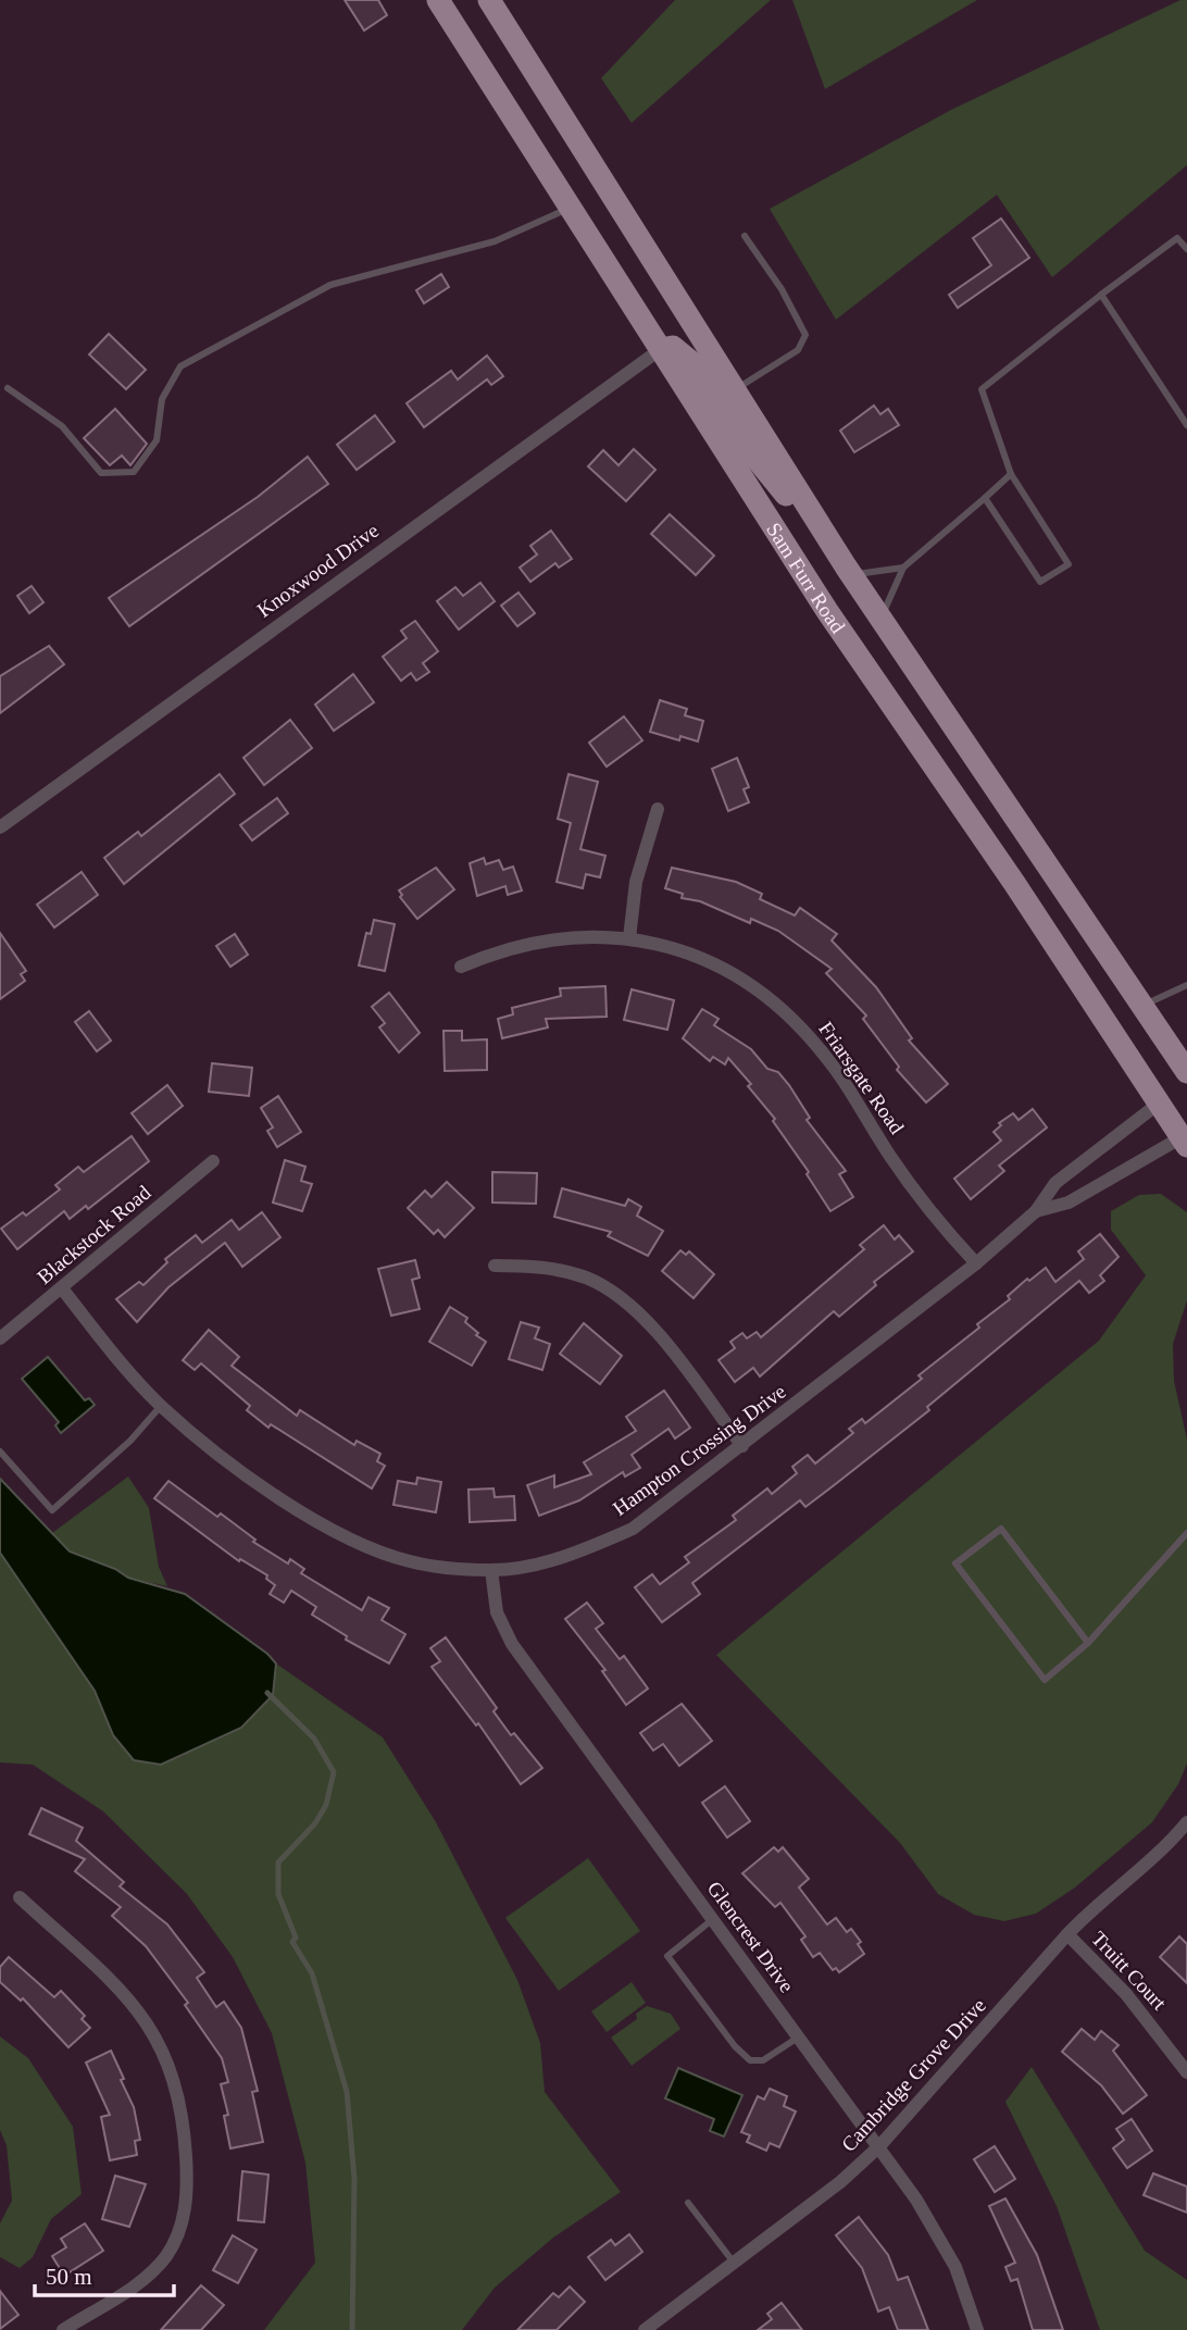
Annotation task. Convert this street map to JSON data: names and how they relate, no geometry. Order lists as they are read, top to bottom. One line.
{"streets":{"main road":["Sam Furr Road"],"street":["Knoxwood Drive","Friarsgate Road","Blackstock Road","Hampton Crossing Drive","Glencrest Drive","Truitt Court","Cambridge Grove Drive"]},"crossings":[["Knoxwood Drive","Sam Furr Road"],["Sam Furr Road","Hampton Crossing Drive"],["Friarsgate Road","Hampton Crossing Drive"],["Blackstock Road","Hampton Crossing Drive"],["Hampton Crossing Drive","Glencrest Drive"],["Glencrest Drive","Cambridge Grove Drive"],["Truitt Court","Cambridge Grove Drive"]],"scale_bar":"50 m"}
